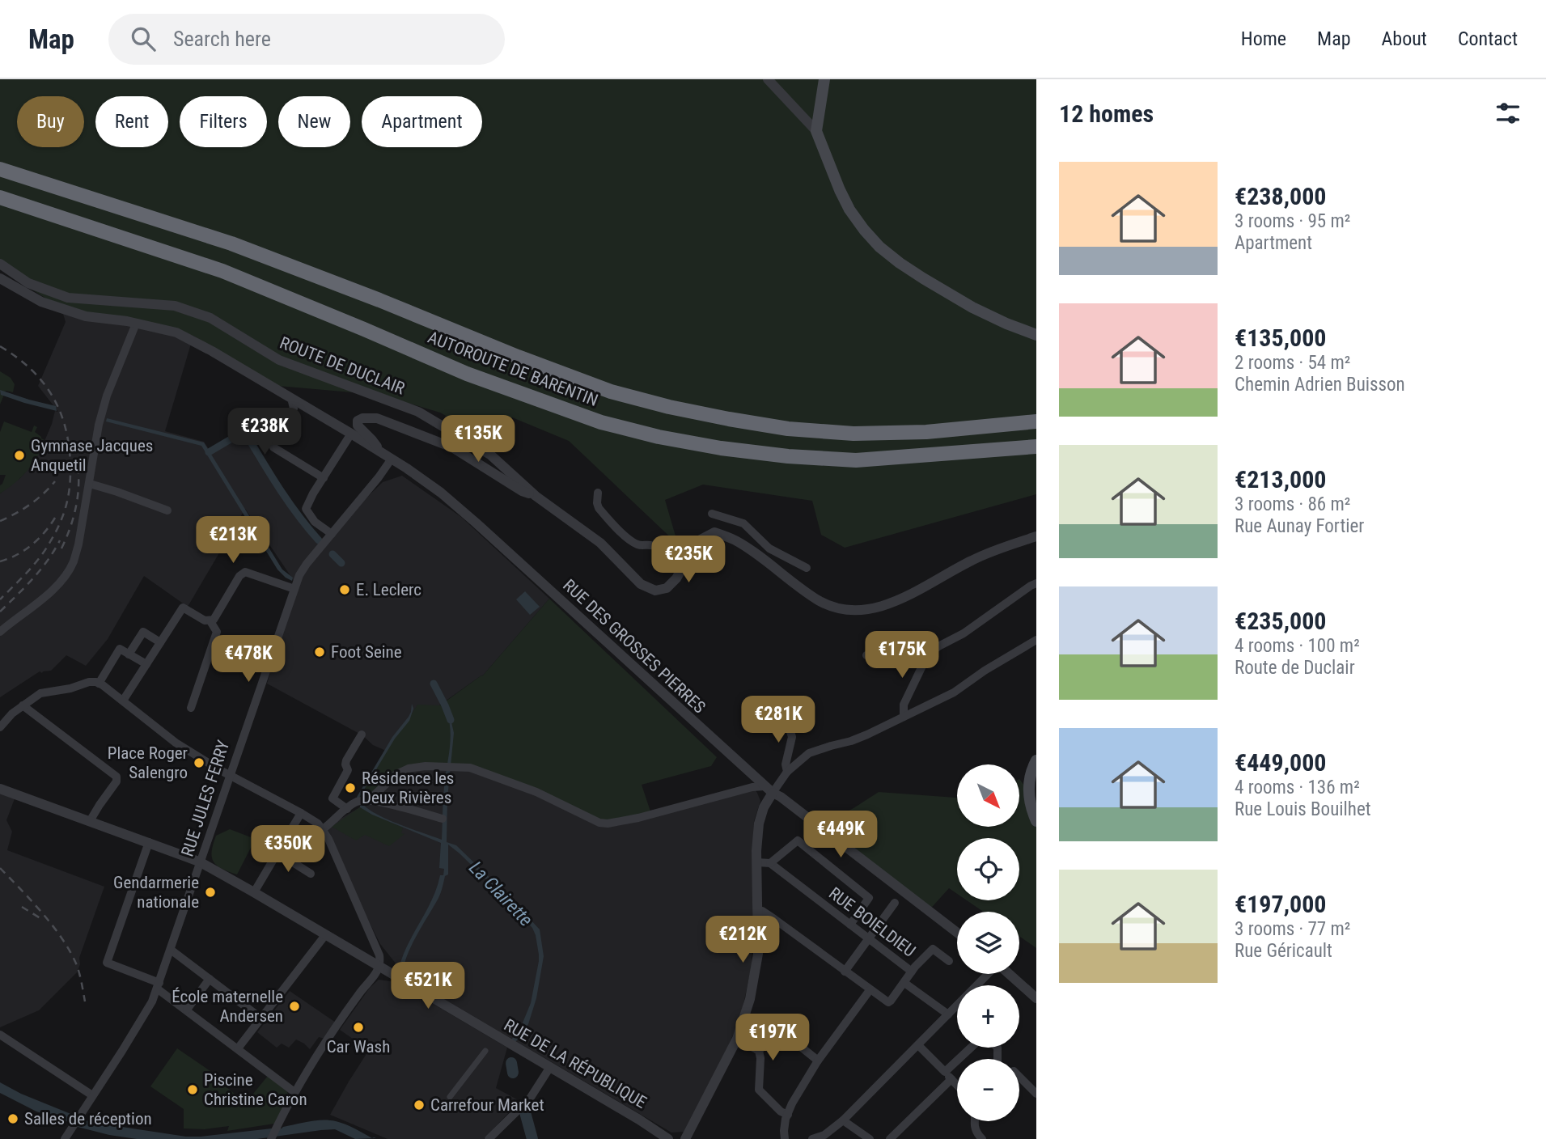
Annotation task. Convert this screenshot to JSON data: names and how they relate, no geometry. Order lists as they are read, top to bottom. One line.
{"streets":{"highway":["AUTOROUTE DE BARENTIN"],"street":["ROUTE DE DUCLAIR","RUE DES GROSSES PIERRES","RUE JULES FERRY","RUE BOIELDIEU","RUE DE LA RÉPUBLIQUE"]},"crossings":[["RUE DES GROSSES PIERRES","RUE JULES FERRY"],["RUE JULES FERRY","RUE DE LA RÉPUBLIQUE"]],"water":["La Clairette"],"places":["Gymnase Jacques Anquetil","E. Leclerc","Foot Seine","Place Roger Salengro","Résidence les Deux Rivières","Gendarmerie nationale","École maternelle Andersen","Car Wash","Piscine Christine Caron","Carrefour Market","Salles de réception"],"north":"bottom right","page":{"header":"Map","search":"Search here","nav":["Home","Map","About","Contact"],"heading":"12 homes","chip":["Buy","Rent","Filters","New","Apartment"],"list":[{"name":"€238,000","note":"3 rooms · 95 m² · Apartment"},{"name":"€135,000","note":"2 rooms · 54 m² · Chemin Adrien Buisson"},{"name":"€213,000","note":"3 rooms · 86 m² · Rue Aunay Fortier"},{"name":"€235,000","note":"4 rooms · 100 m² · Route de Duclair"},{"name":"€449,000","note":"4 rooms · 136 m² · Rue Louis Bouilhet"},{"name":"€197,000","note":"3 rooms · 77 m² · Rue Géricault"}],"price":["€238K","€135K","€213K","€235K","€175K","€478K","€281K","€449K","€350K","€212K","€521K","€197K"],"map_buttons":["+","−"]}}
